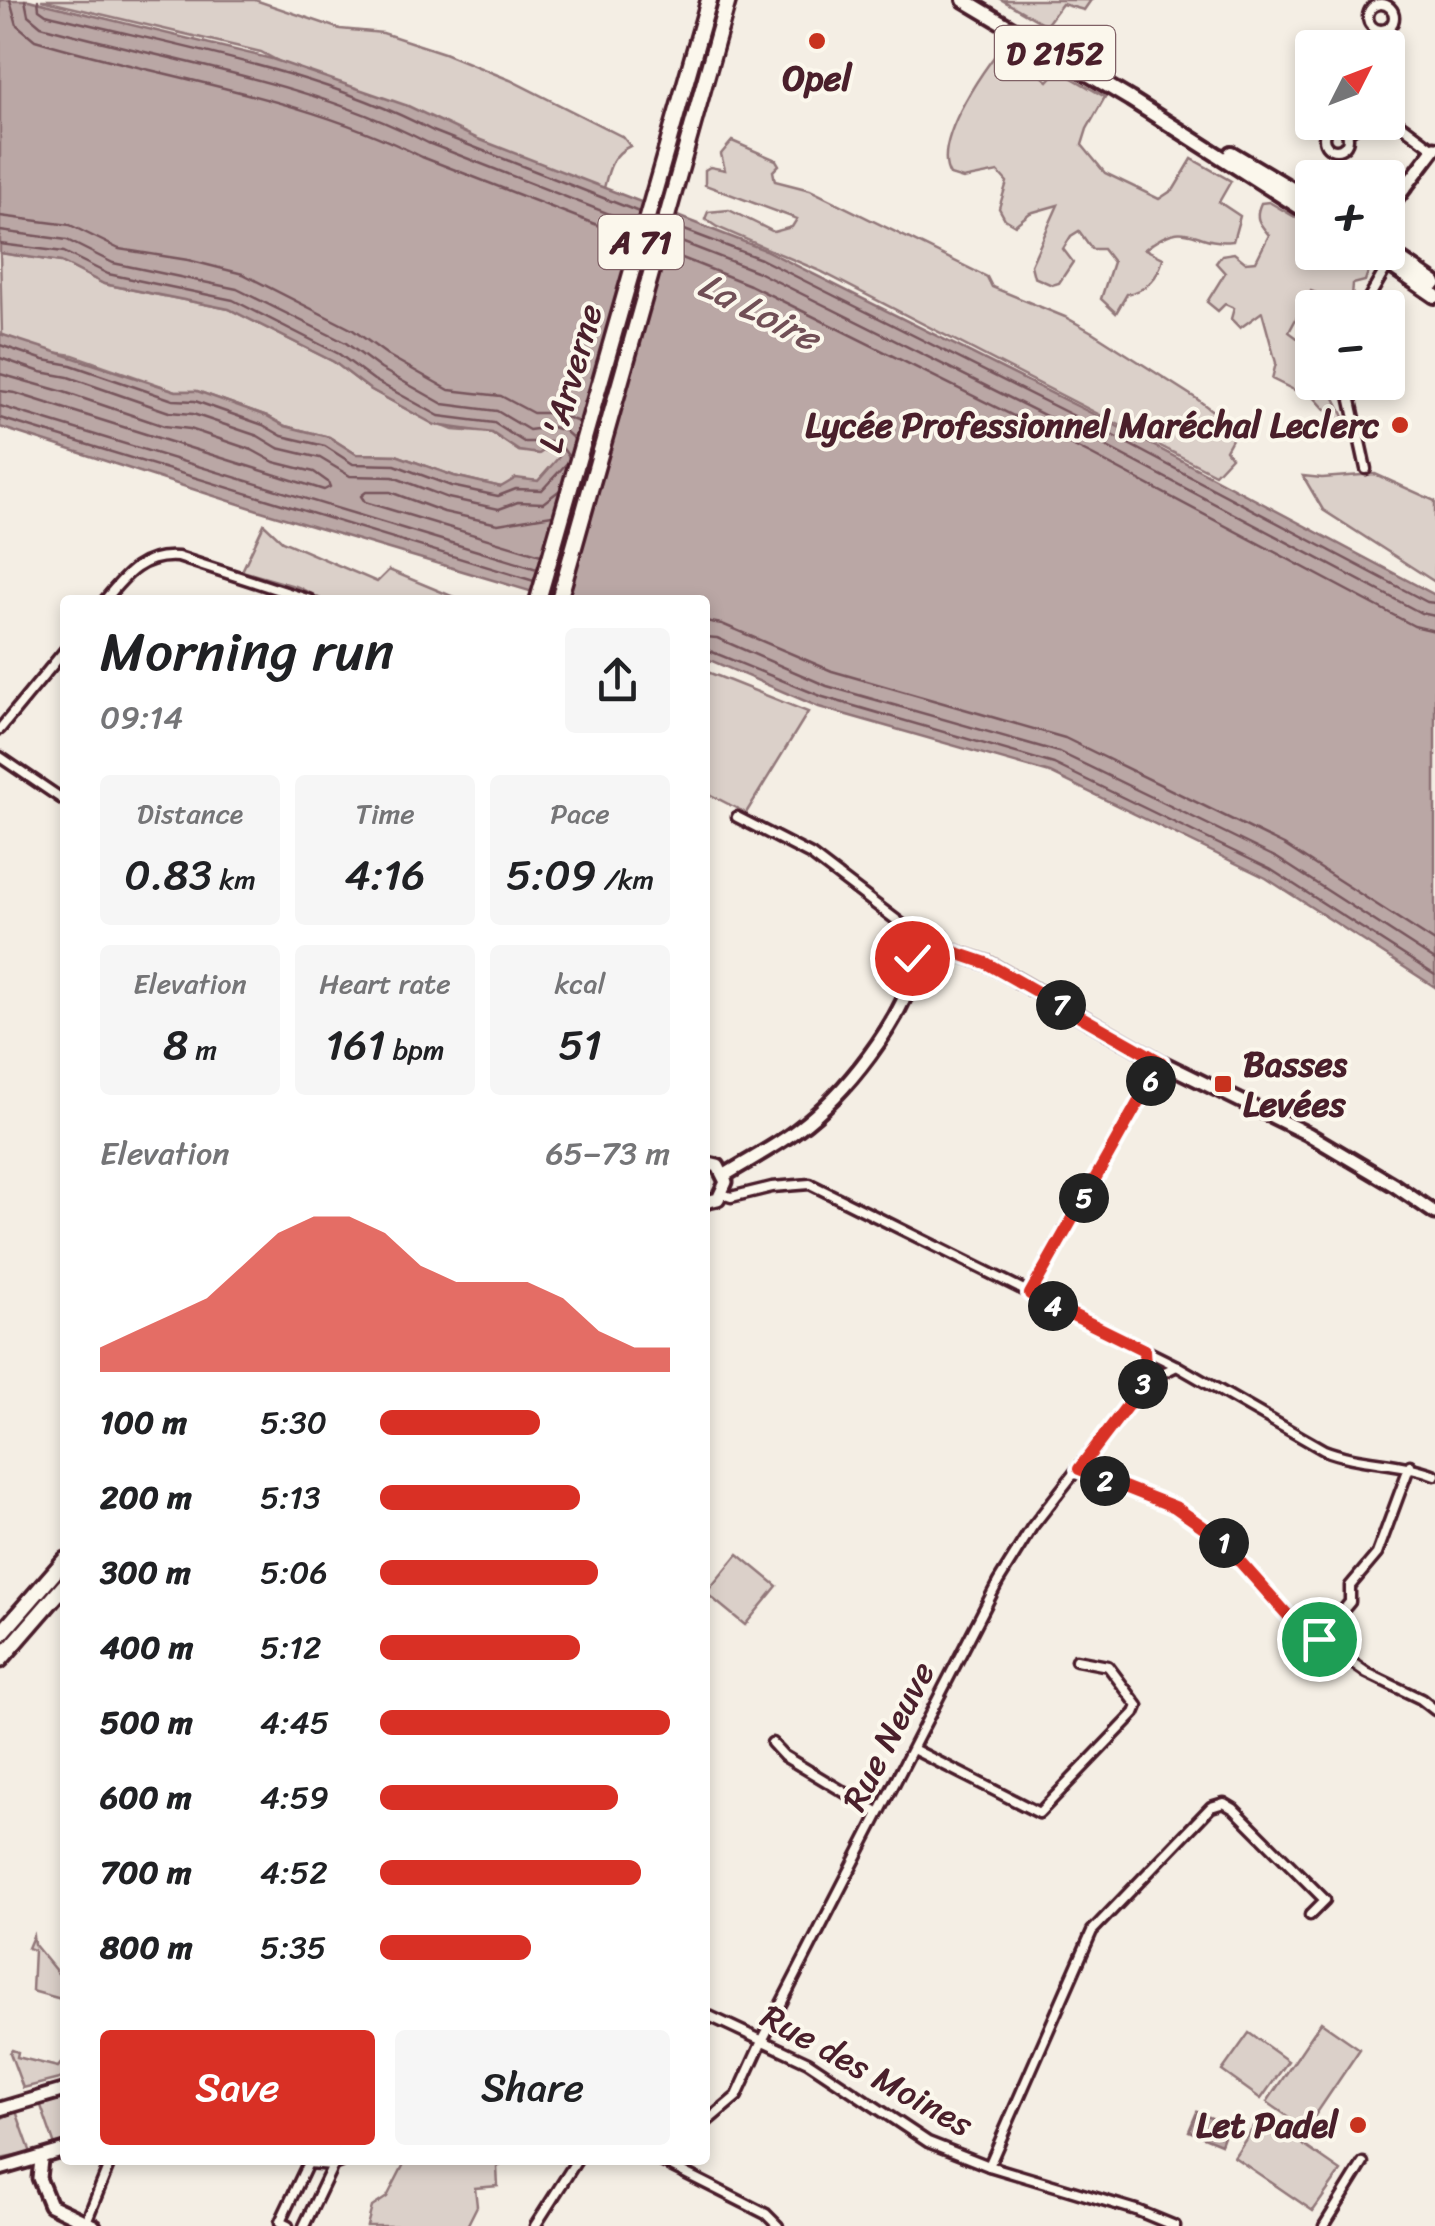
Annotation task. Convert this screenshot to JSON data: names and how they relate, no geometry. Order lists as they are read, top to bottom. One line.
{"streets":{"highway":["A 71","L'Arverne"],"main road":["D 2152"],"street":["Rue Neuve","Rue des Moines"]},"crossings":[["Rue Neuve","Rue des Moines"]],"water":["La Loire"],"places":{"other":["Opel","Lycée Professionnel Maréchal Leclerc","Let Padel"],"transit":["Basses Levées"]},"north":"top right","page":{"map_buttons":["+","−"],"heading":["Morning run","09:14"],"stats":[["Distance","0.83 km"],["Time","4:16"],["Pace","5:09 /km"],["Elevation","8 m"],["Heart rate","161 bpm"],["kcal","51"]],"pins":["7","6","5","4","3","2","1"],"chart":["Elevation","65–73 m"],"list":[{"name":"100 m","note":"5:30"},{"name":"200 m","note":"5:13"},{"name":"300 m","note":"5:06"},{"name":"400 m","note":"5:12"},{"name":"500 m","note":"4:45"},{"name":"600 m","note":"4:59"},{"name":"700 m","note":"4:52"},{"name":"800 m","note":"5:35"}],"buttons":["Save","Share"]}}
